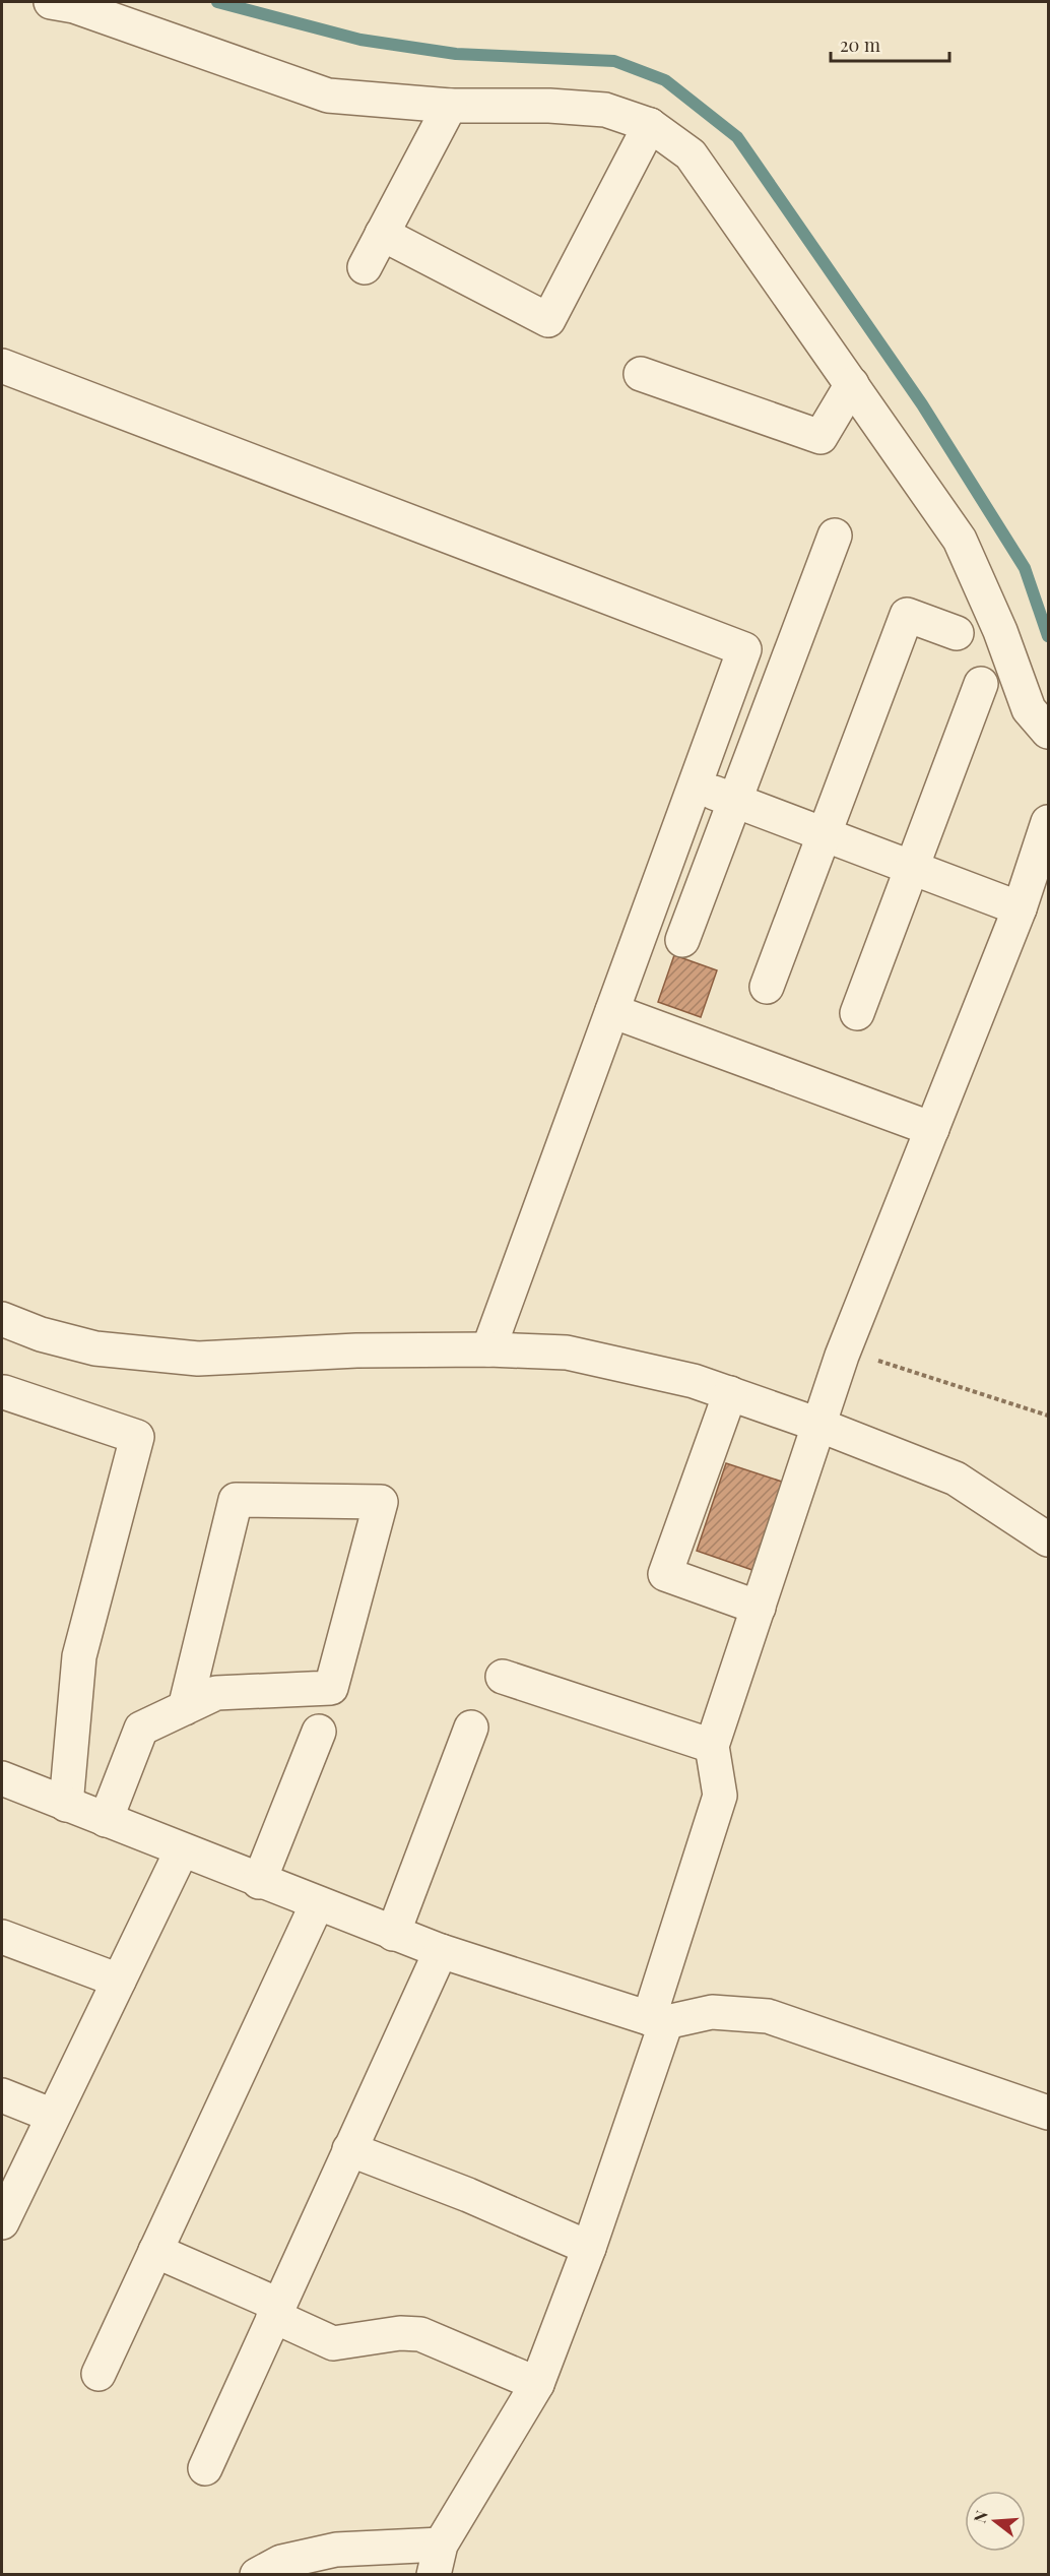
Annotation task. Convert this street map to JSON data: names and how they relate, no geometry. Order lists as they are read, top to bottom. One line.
{"scale_bar":"20 m","north":"left"}
